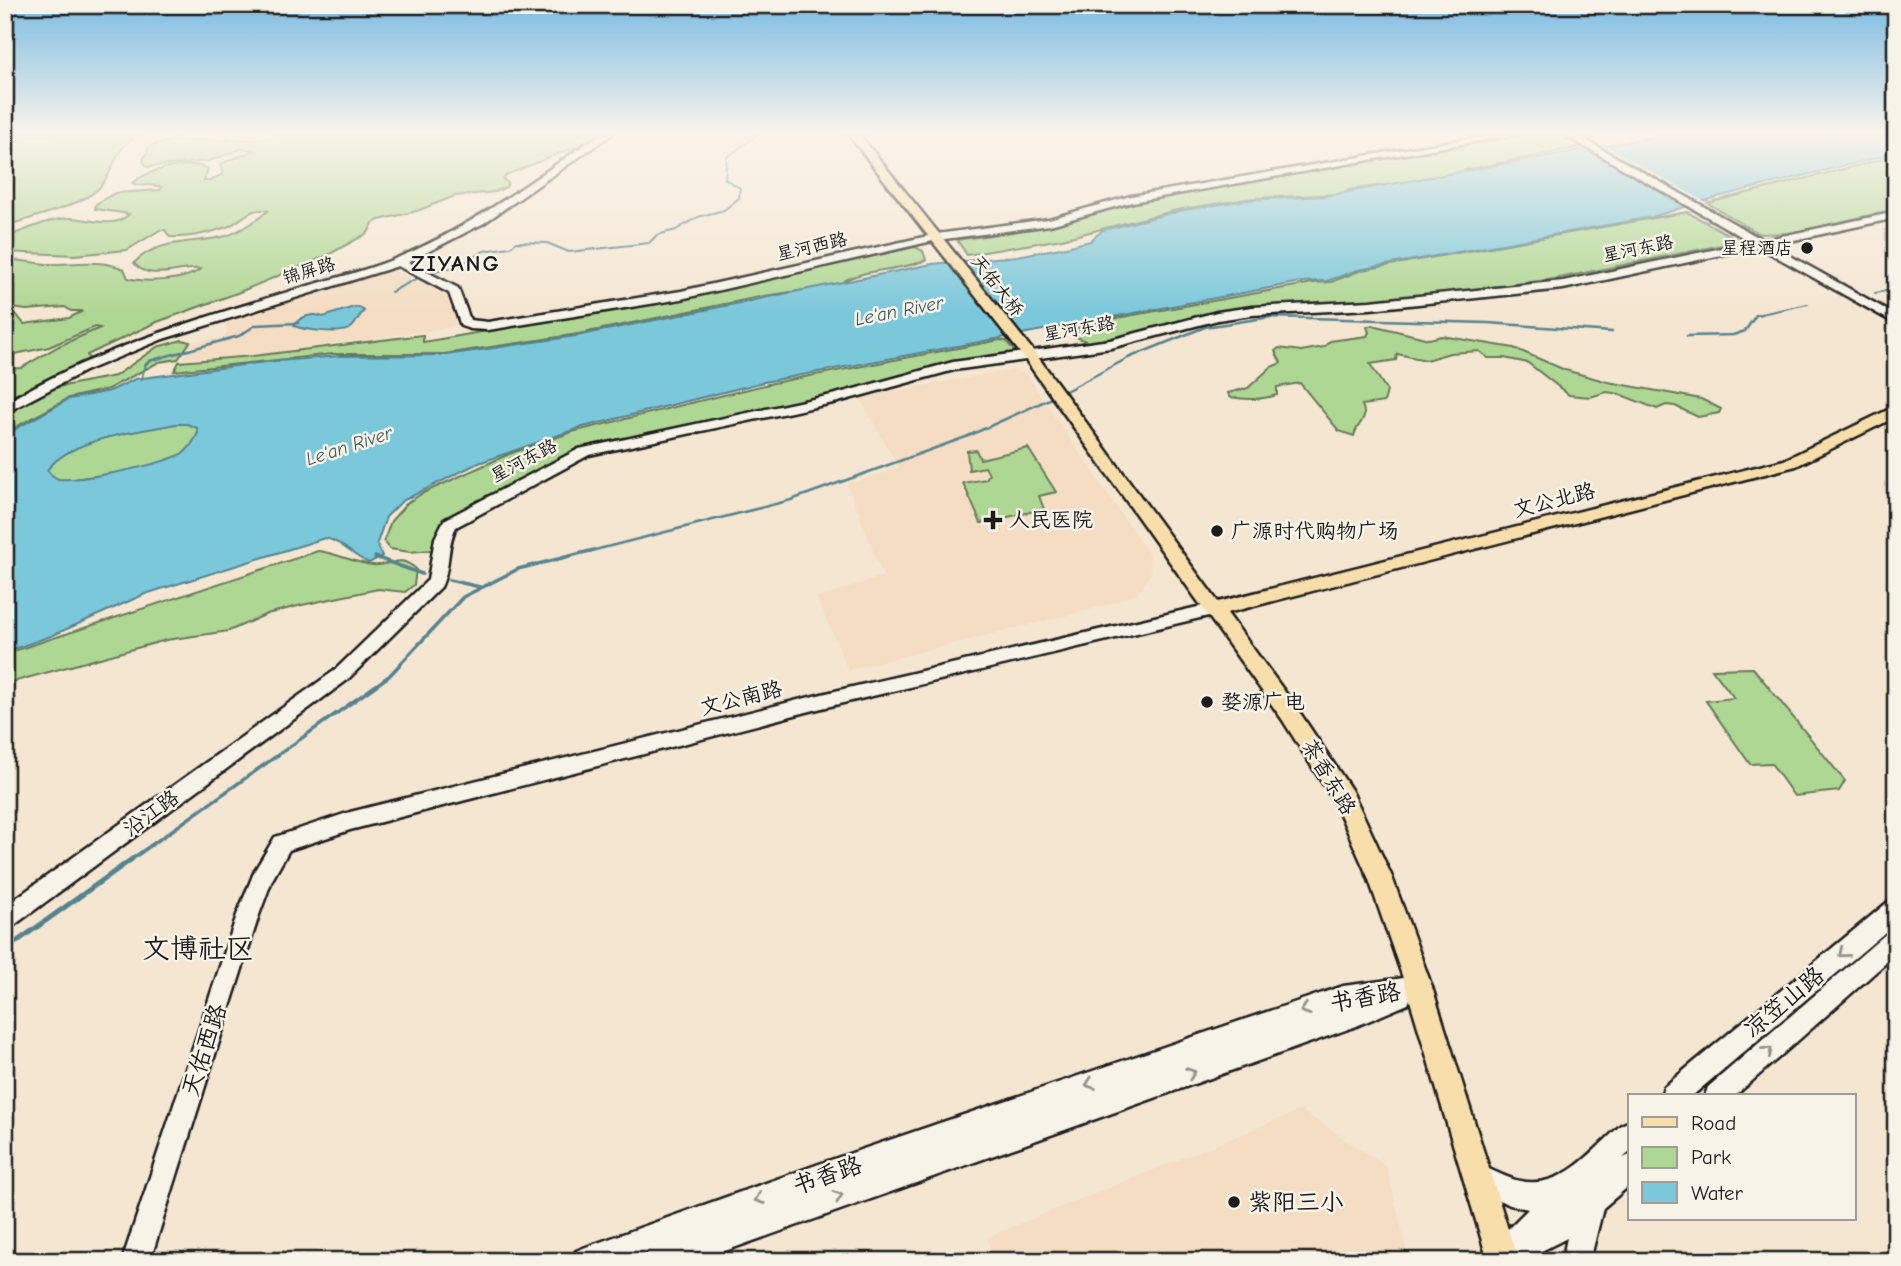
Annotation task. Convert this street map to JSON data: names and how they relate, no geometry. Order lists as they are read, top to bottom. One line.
{"streets":{"main road":["天佑大桥","文公北路","茶香东路"],"street":["星河西路","星河东路","锦屏路","文公南路","沿江路","书香路","凉笠山路","天佑西路"]},"crossings":[["星河西路","锦屏路"],["星河西路","天佑大桥"],["星河东路","天佑大桥"],["星河东路","茶香东路"],["星河东路","沿江路"],["天佑大桥","茶香东路"],["文公北路","文公南路"],["文公北路","茶香东路"],["文公南路","茶香东路"],["文公南路","天佑西路"],["茶香东路","书香路"]],"districts":["ZIYANG","文博社区"],"water":["Le'an River"],"places":{"other":["星程酒店","广源时代购物广场","婺源广电","紫阳三小"],"health":["人民医院"]},"legend":["Road","Park","Water"]}
